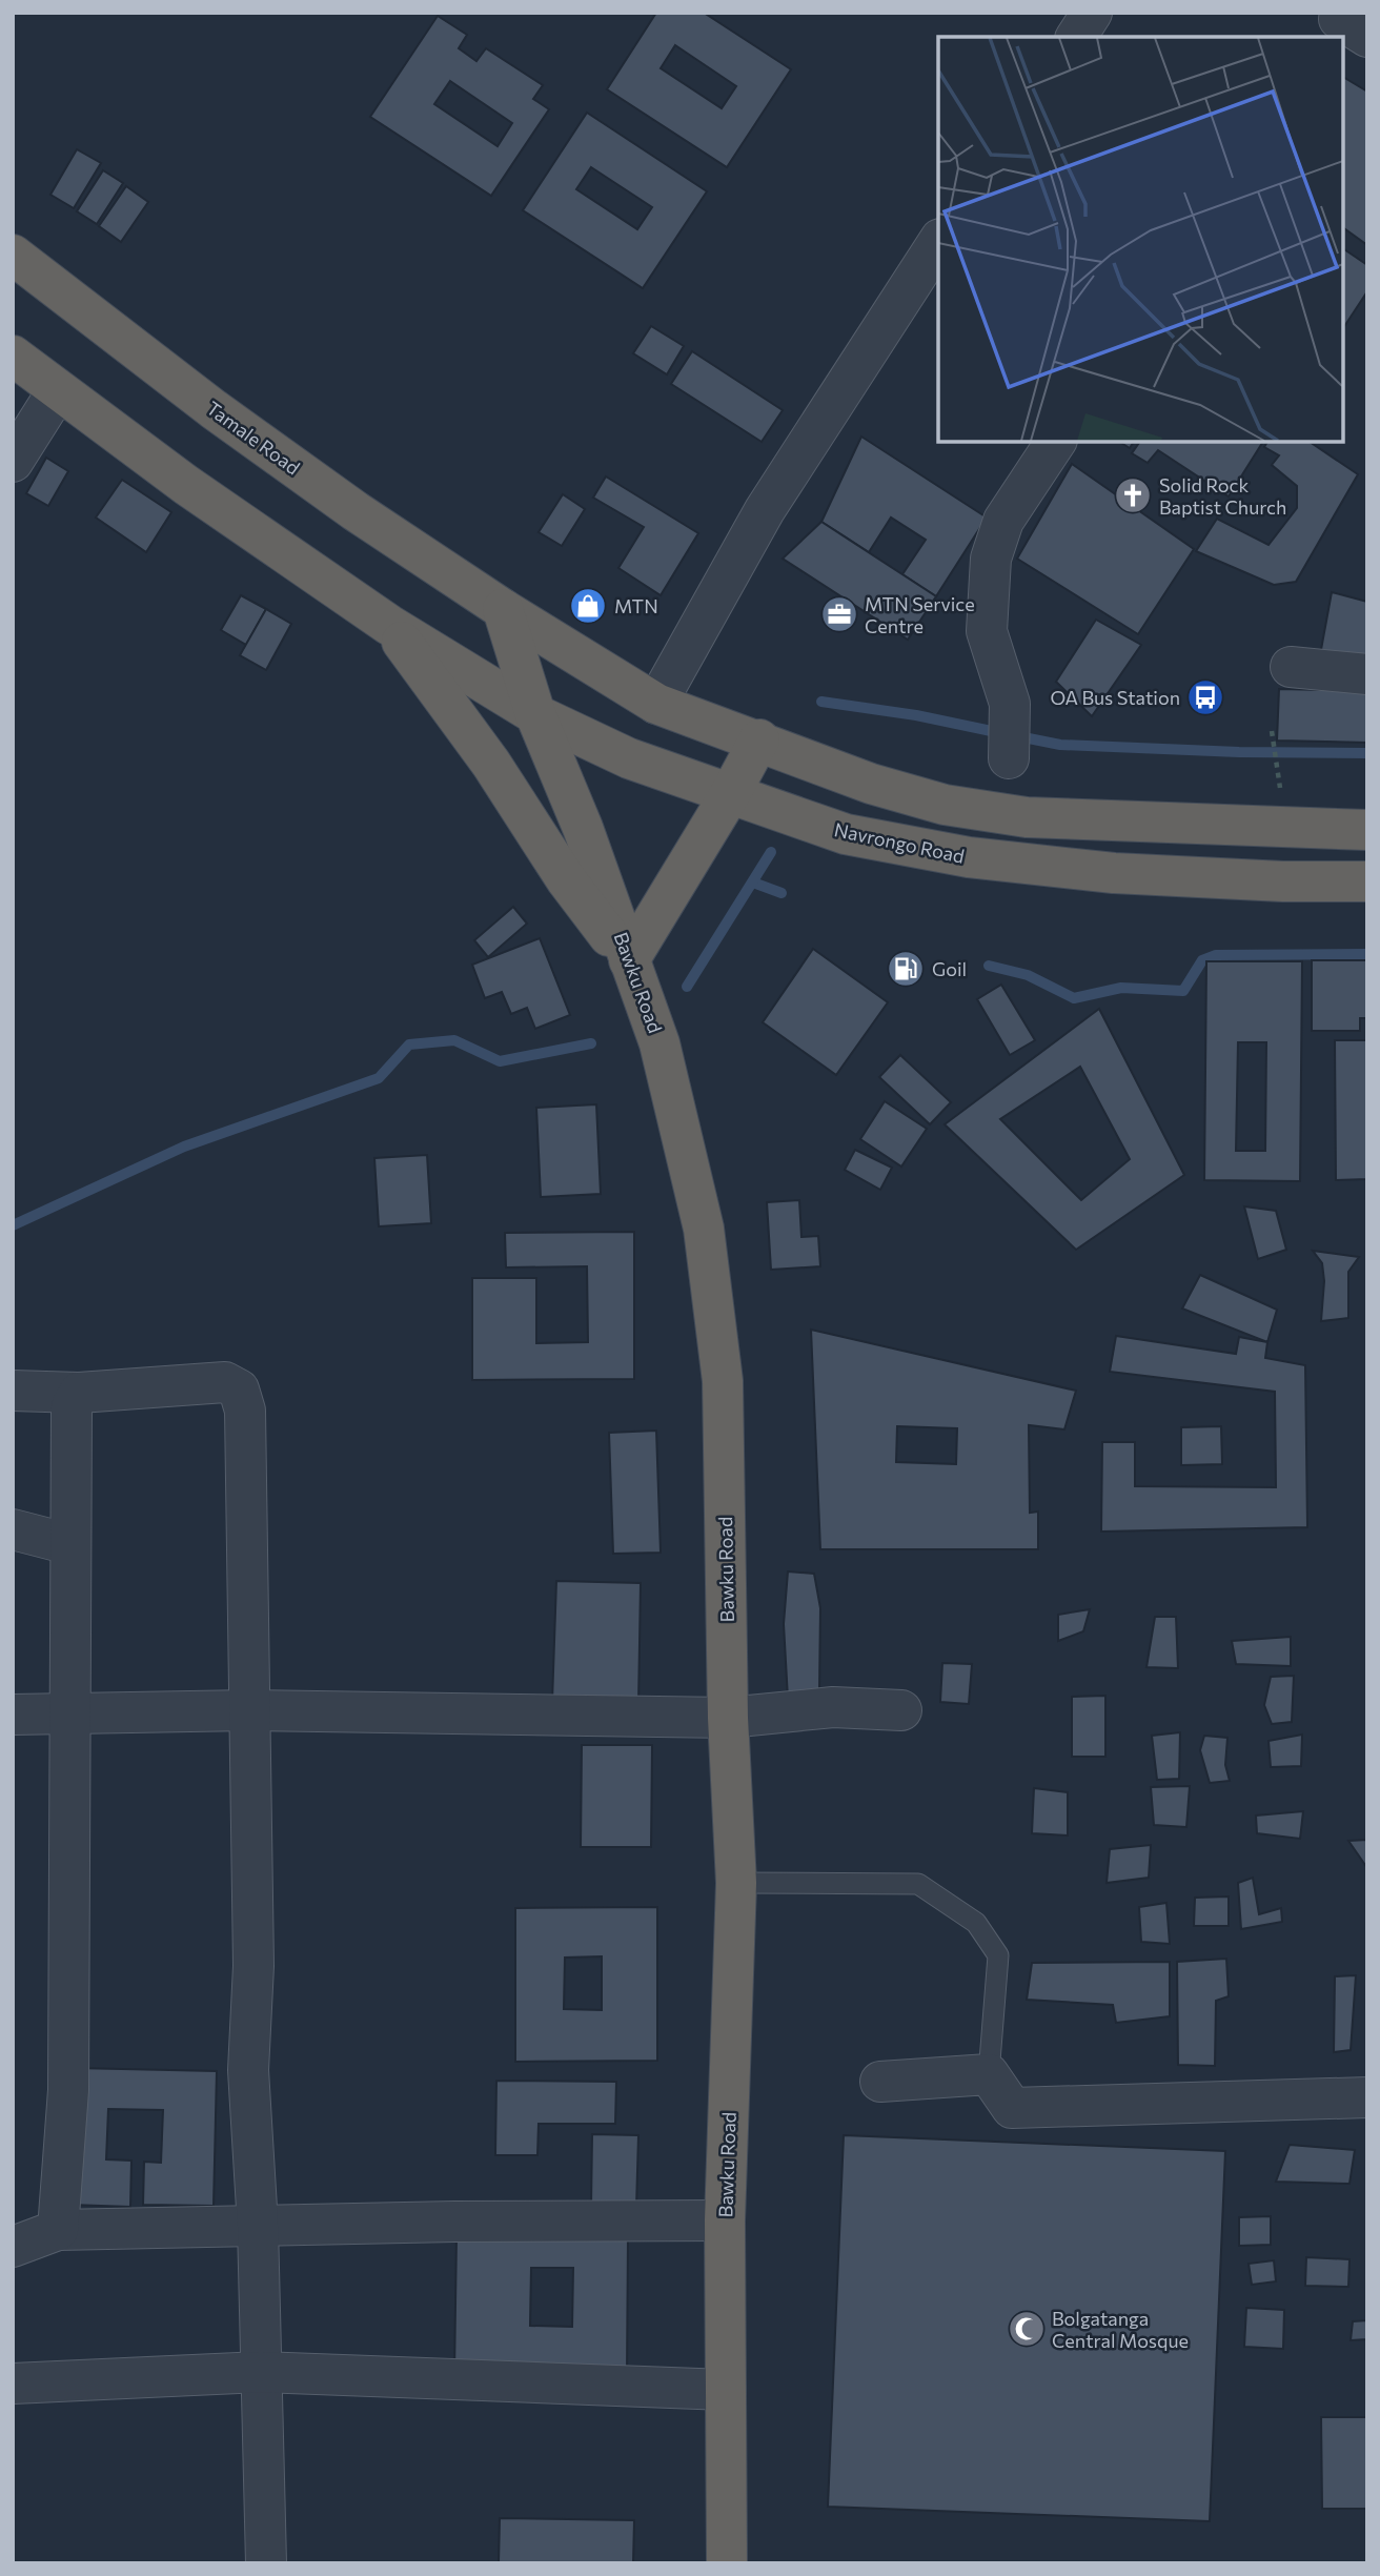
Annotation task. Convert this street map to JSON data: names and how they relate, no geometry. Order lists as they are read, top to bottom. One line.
{"streets":{"highway":["Tamale Road","Navrongo Road","Bawku Road"]},"crossings":[["Tamale Road","Bawku Road"],["Navrongo Road","Bawku Road"]],"places":{"church":["Solid Rock Baptist Church"],"shop":["MTN"],"office":["MTN Service Centre"],"bus stop":["OA Bus Station"],"fuel station":["Goil"],"mosque":["Bolgatanga Central Mosque"]}}
